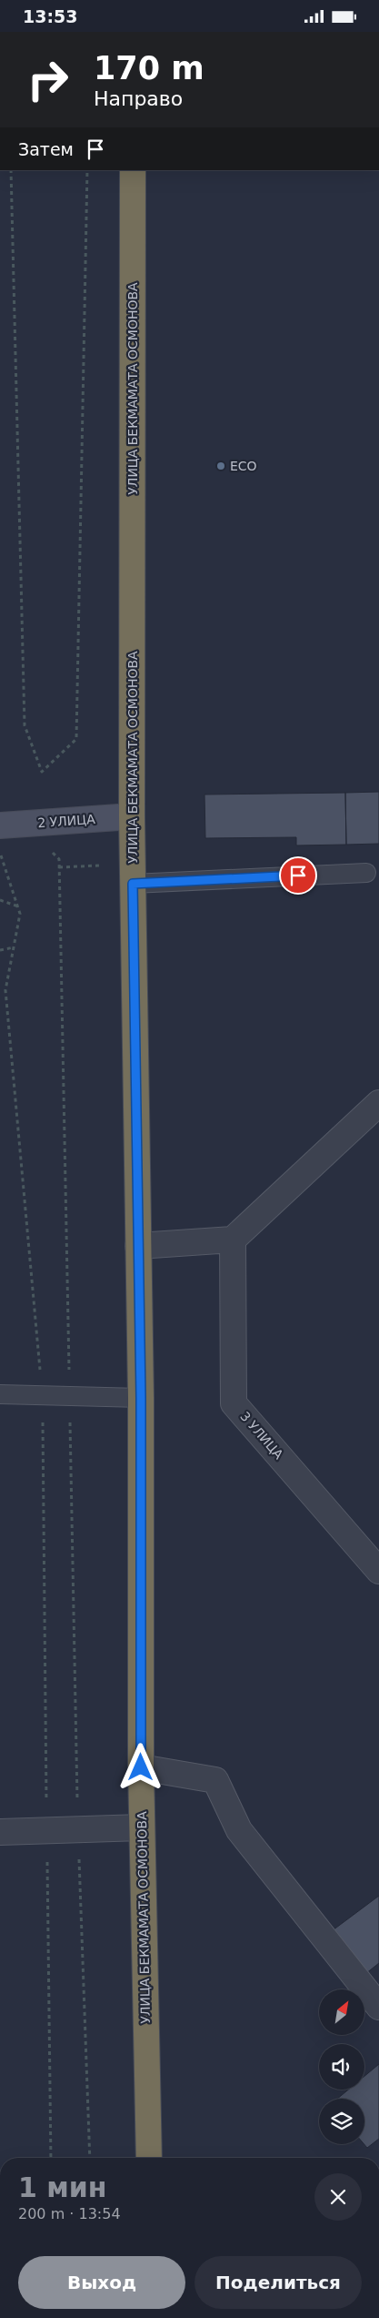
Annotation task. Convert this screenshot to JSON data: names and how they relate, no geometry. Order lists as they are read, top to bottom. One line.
{"streets":{"highway":["УЛИЦА БЕКМАМАТА ОСМОНОВА"],"street":["2 УЛИЦА","3 УЛИЦА"]},"crossings":[["УЛИЦА БЕКМАМАТА ОСМОНОВА","2 УЛИЦА"]],"places":["ECO"],"north":"top right","page":{"status":"13:53","turn":["170 m","Направо"],"then":"Затем","heading":["1 мин","200 m · 13:54"],"buttons":["Выход","Поделиться"]}}
